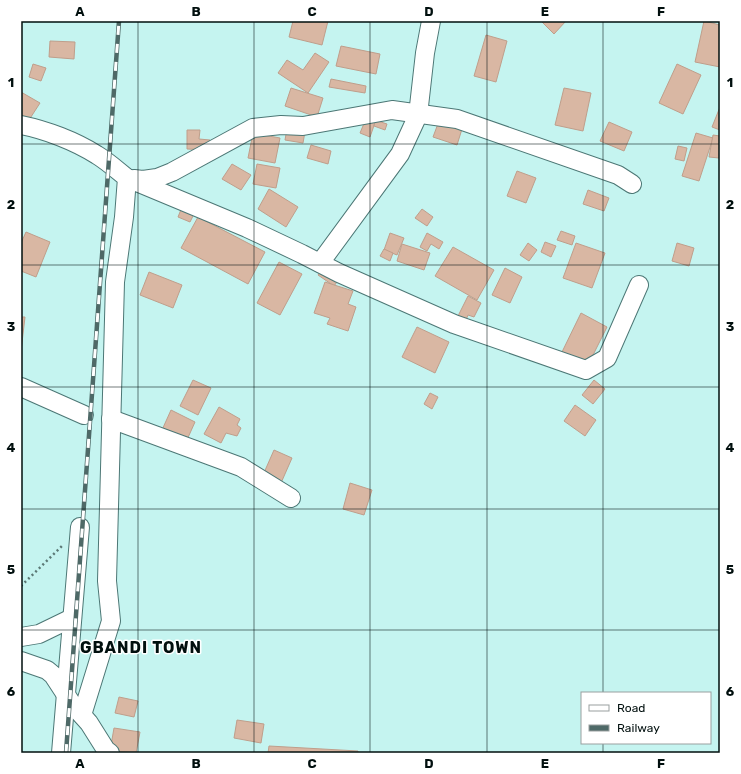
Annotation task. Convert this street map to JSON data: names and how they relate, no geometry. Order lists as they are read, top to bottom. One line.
{"districts":["GBANDI TOWN"],"legend":["Road","Railway"],"grid":{"columns":["A","B","C","D","E","F"],"rows":["1","2","3","4","5","6"]}}
